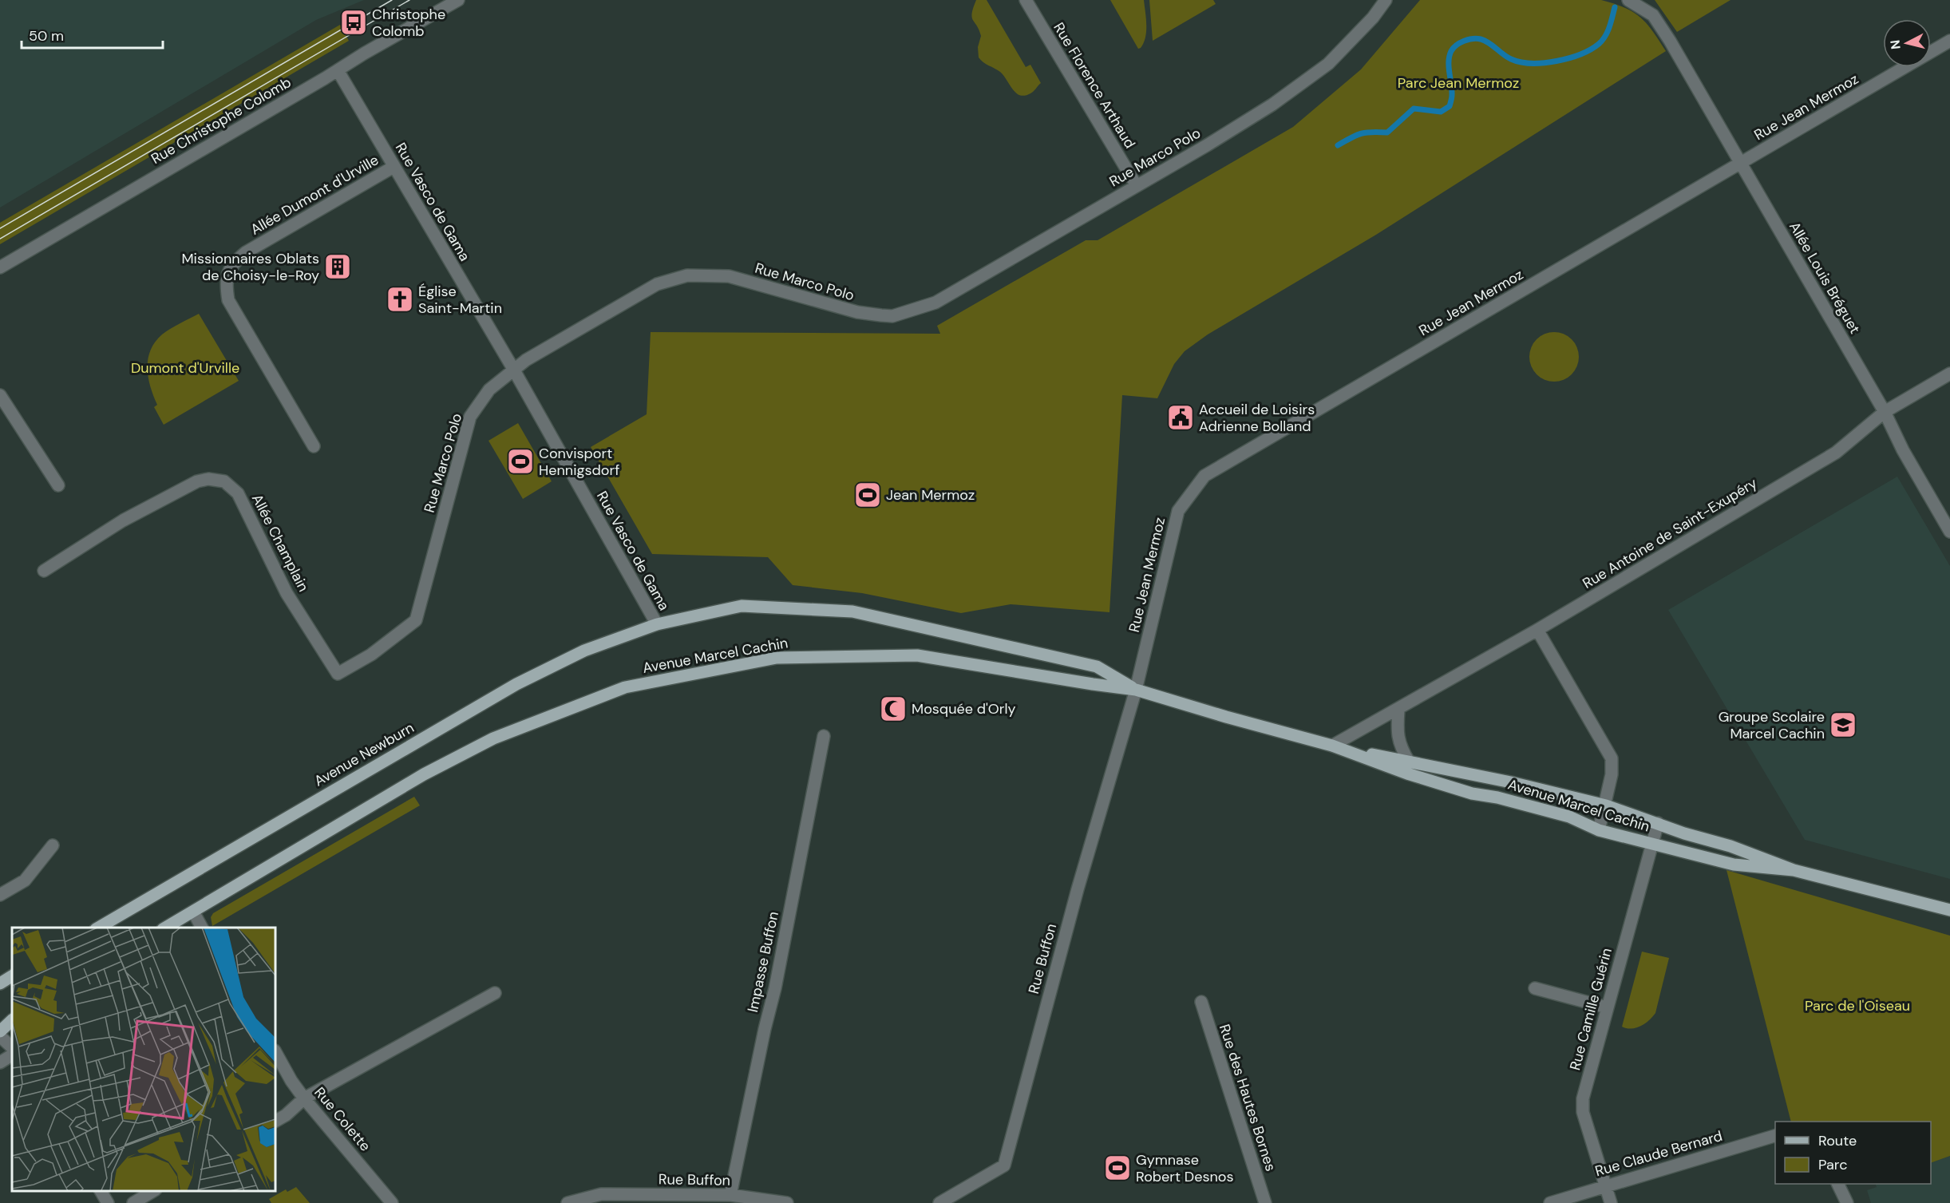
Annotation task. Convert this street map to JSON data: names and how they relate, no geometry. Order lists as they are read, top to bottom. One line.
{"streets":{"main road":["Avenue Marcel Cachin","Avenue Newburn"],"street":["Rue Florence Arthaud","Rue Jean Mermoz","Rue Christophe Colomb","Rue Marco Polo","Allée Dumont d'Urville","Rue Vasco de Gama","Allée Louis Bréguet","Rue Antoine de Saint-Exupéry","Allée Champlain","Rue Buffon","Impasse Buffon","Rue Camille Guérin","Rue des Hautes Bornes","Rue Colette","Rue Claude Bernard"]},"crossings":[["Rue Florence Arthaud","Rue Marco Polo"],["Rue Jean Mermoz","Allée Louis Bréguet"],["Rue Jean Mermoz","Avenue Marcel Cachin"],["Rue Jean Mermoz","Rue Buffon"],["Rue Christophe Colomb","Rue Vasco de Gama"],["Rue Marco Polo","Rue Vasco de Gama"],["Rue Marco Polo","Allée Champlain"],["Allée Dumont d'Urville","Rue Vasco de Gama"],["Rue Vasco de Gama","Avenue Marcel Cachin"],["Rue Vasco de Gama","Avenue Newburn"],["Allée Louis Bréguet","Rue Antoine de Saint-Exupéry"],["Rue Antoine de Saint-Exupéry","Avenue Marcel Cachin"],["Avenue Marcel Cachin","Avenue Newburn"],["Avenue Marcel Cachin","Rue Buffon"],["Avenue Marcel Cachin","Rue Camille Guérin"],["Rue Buffon","Impasse Buffon"],["Rue Camille Guérin","Rue Claude Bernard"]],"parks":["Parc Jean Mermoz","Dumont d'Urville","Parc de l'Oiseau"],"places":{"bus stop":["Christophe Colomb"],"building":["Missionnaires Oblats de Choisy-le-Roy"],"church":["Église Saint-Martin"],"public building":["Accueil de Loisirs Adrienne Bolland"],"sports":["Convisport Hennigsdorf","Jean Mermoz","Gymnase Robert Desnos"],"mosque":["Mosquée d'Orly"],"school or university":["Groupe Scolaire Marcel Cachin"]},"legend":["Route","Parc"],"scale_bar":"50 m","north":"left"}
